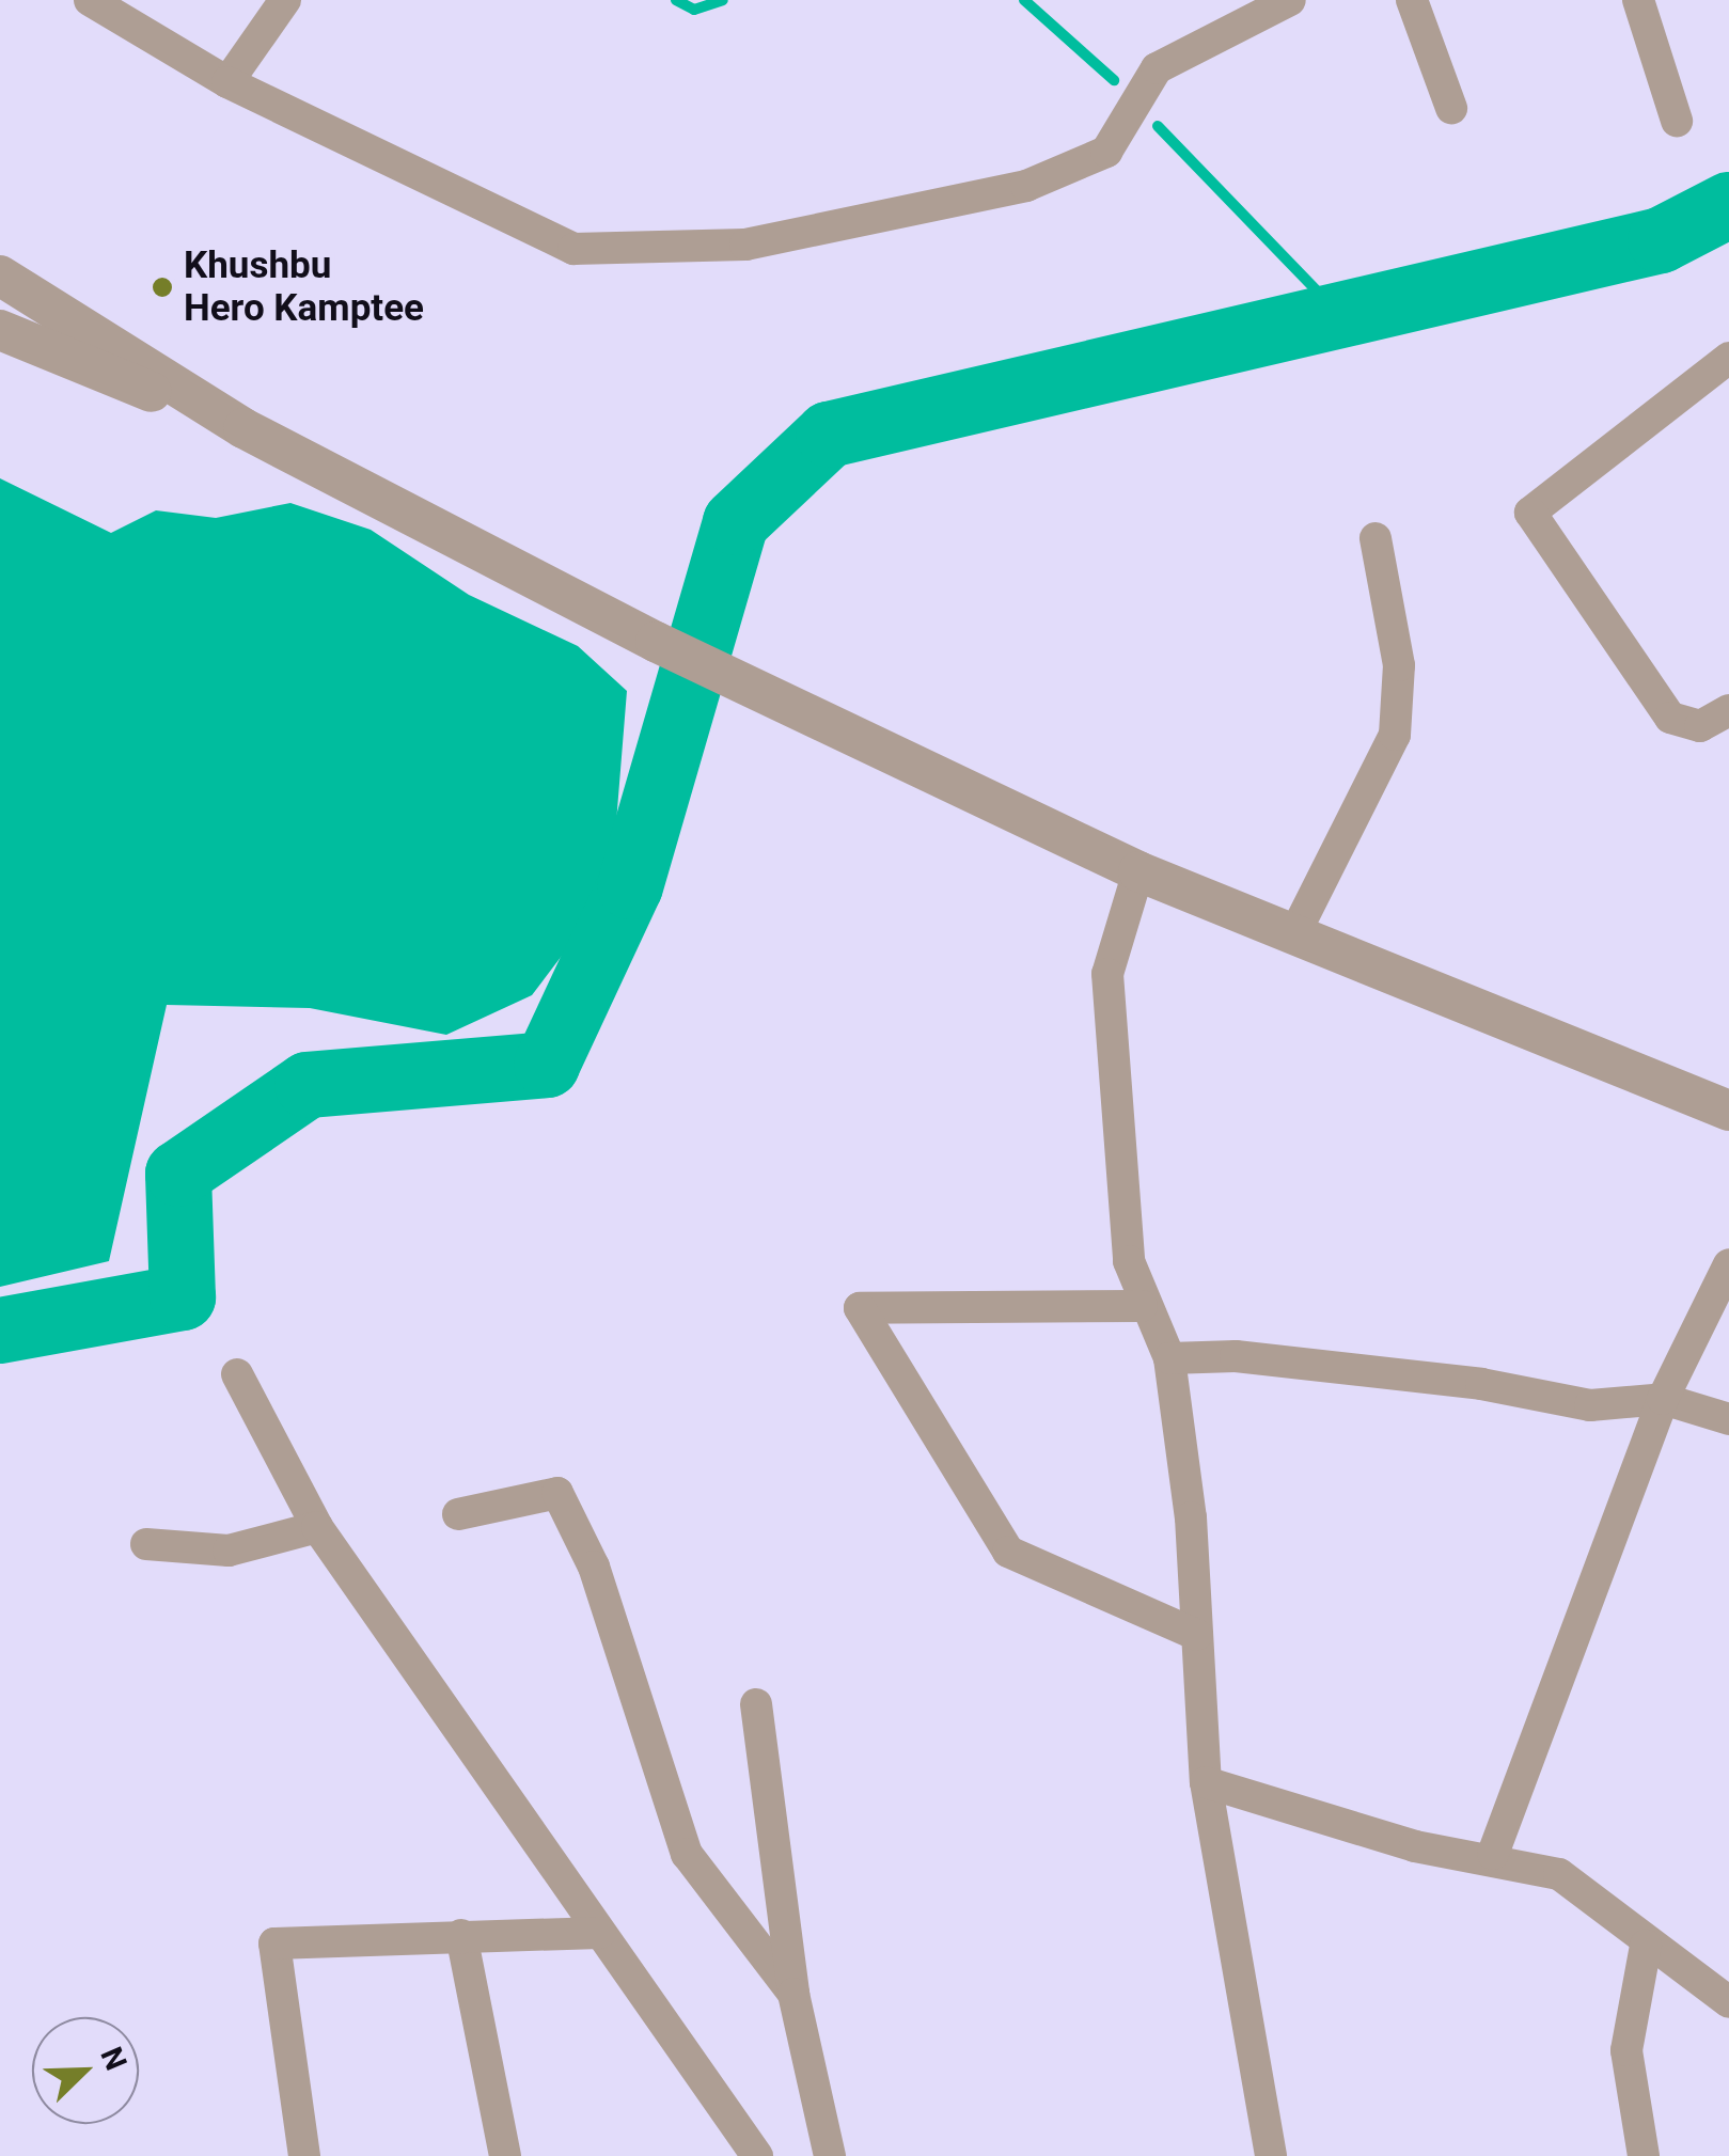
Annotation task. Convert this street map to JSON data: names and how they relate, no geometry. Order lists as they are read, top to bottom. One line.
{"places":["Khushbu Hero Kamptee"],"north":"top right"}
